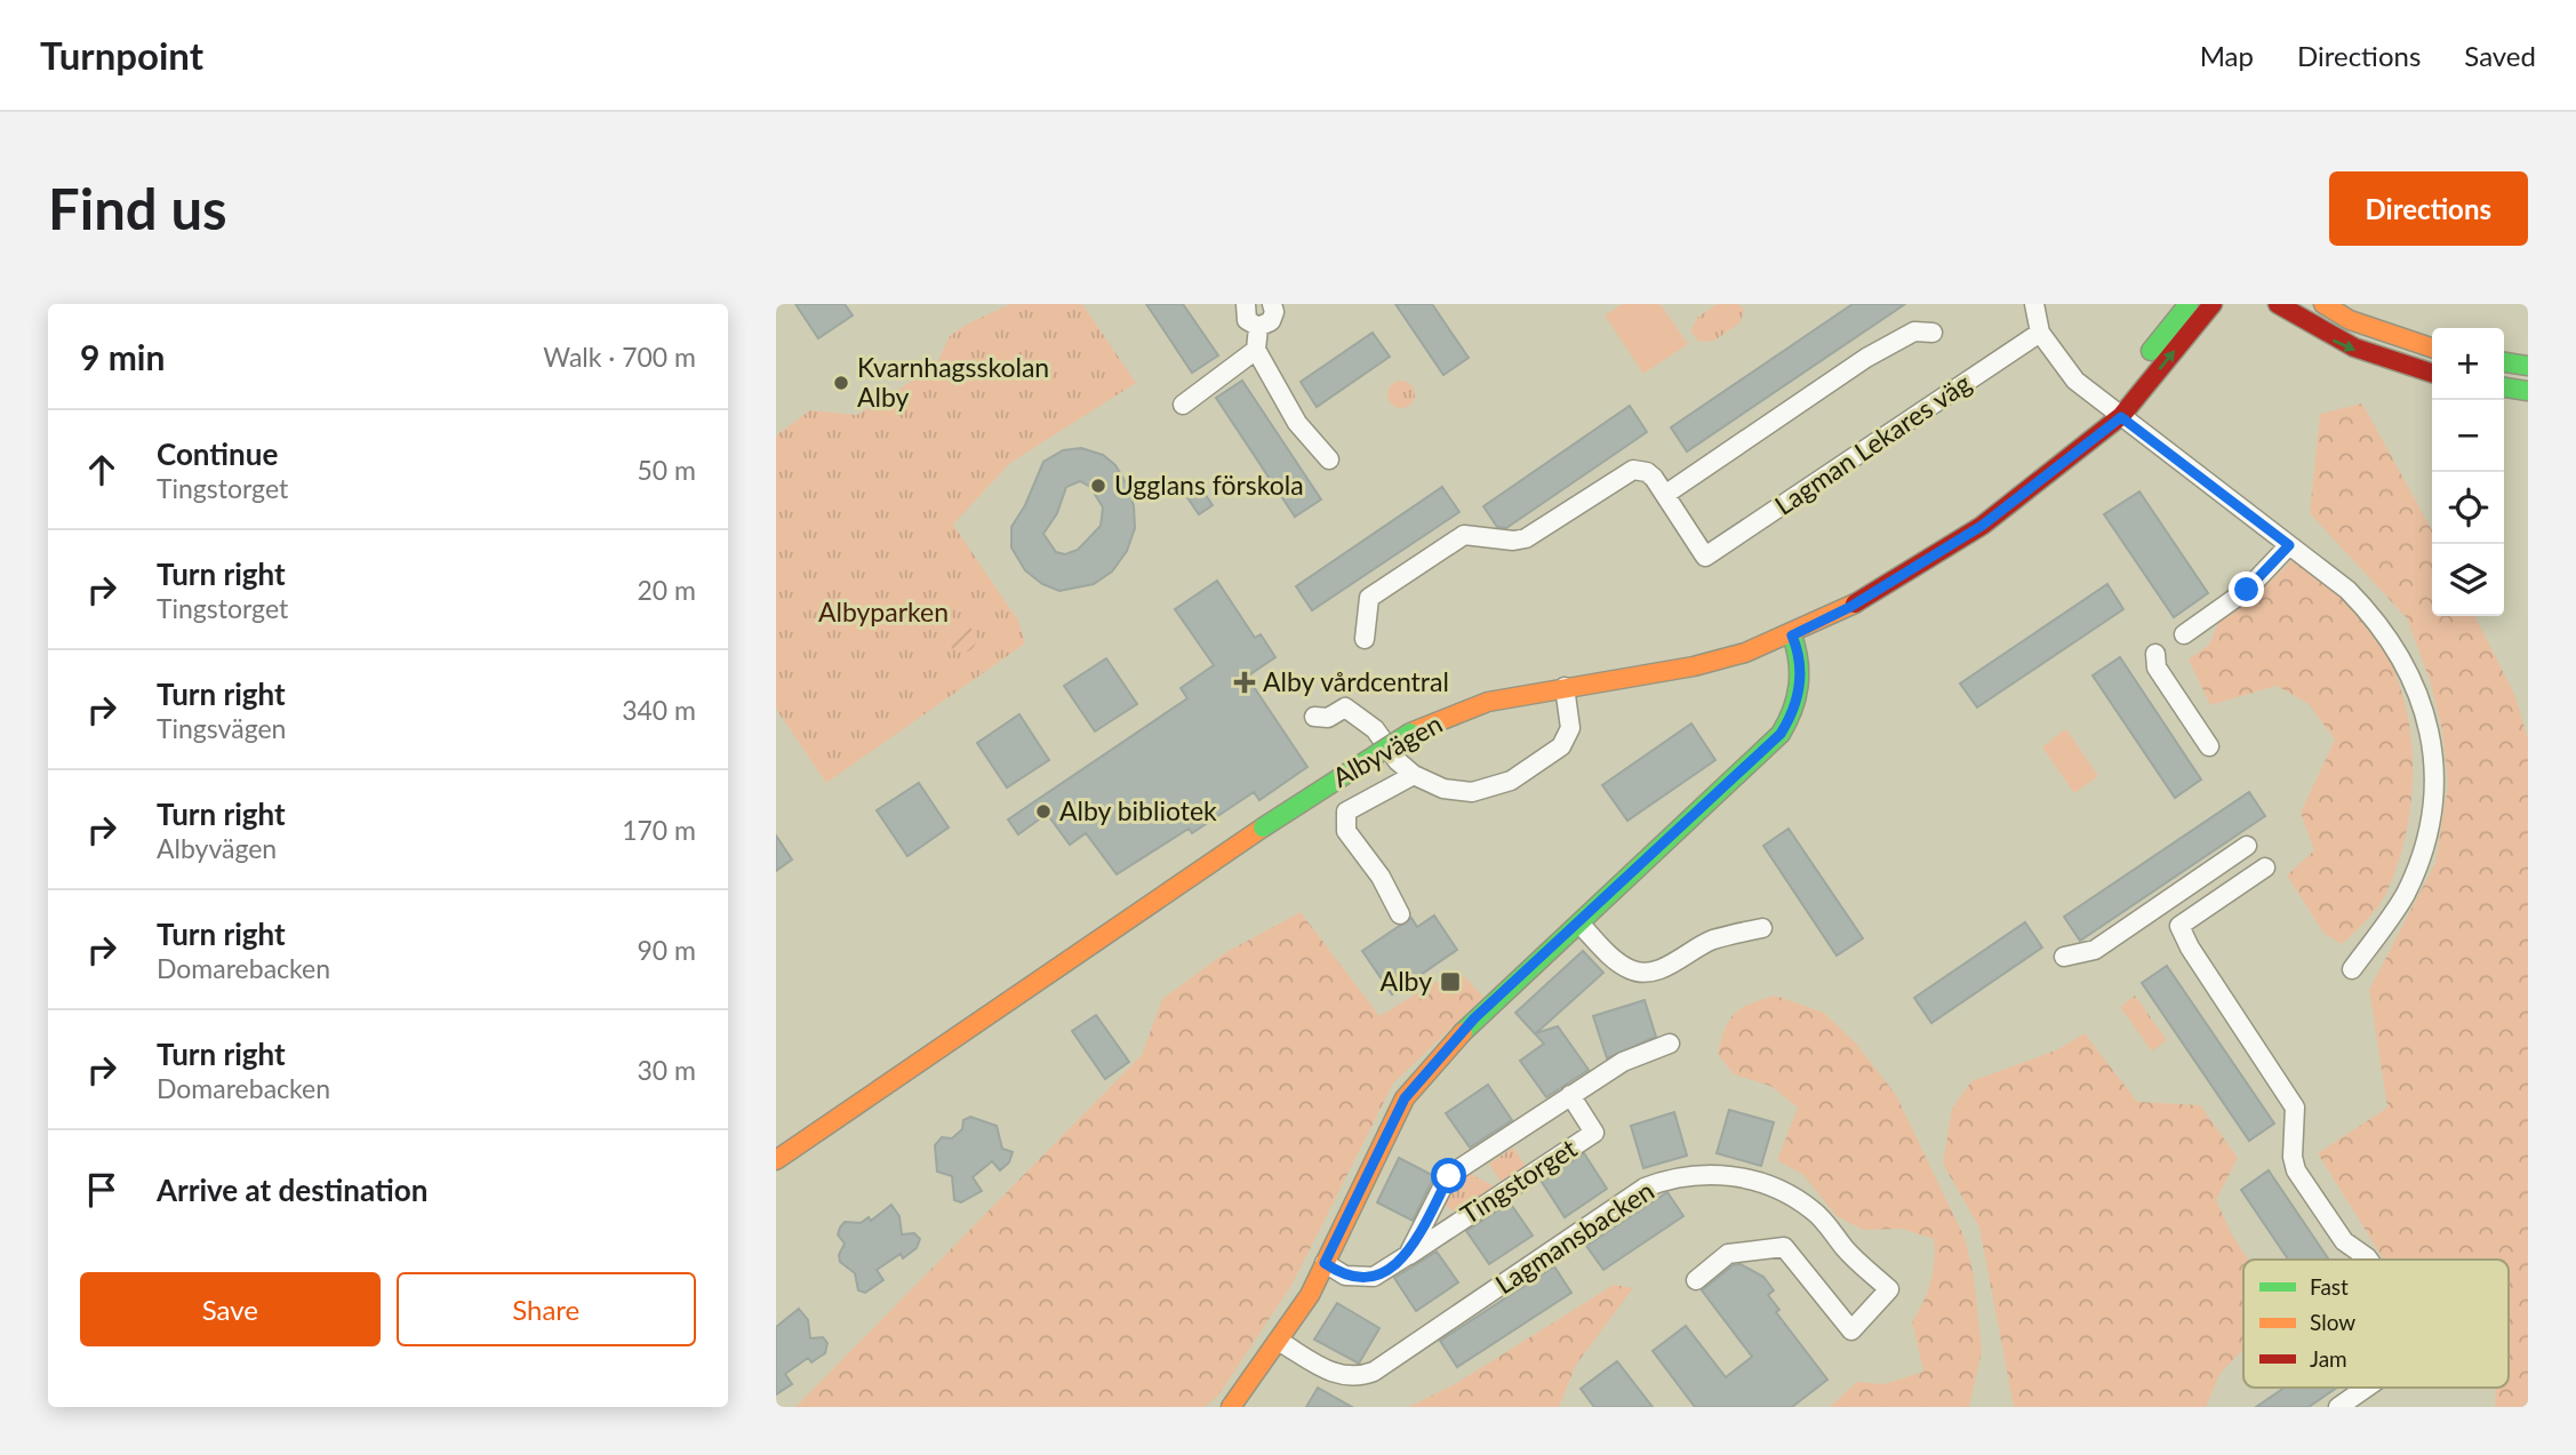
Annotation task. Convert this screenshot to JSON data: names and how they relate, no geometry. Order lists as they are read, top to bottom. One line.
{"streets":{"street":["Lagman Lekares väg","Albyvägen","Tingstorget","Lagmansbacken"]},"parks":["Albyparken"],"places":{"other":["Kvarnhagsskolan Alby","Ugglans förskola","Alby bibliotek"],"health":["Alby vårdcentral"],"transit":["Alby"]},"legend":["Fast","Slow","Jam"],"page":{"header":"Turnpoint","nav":["Map","Directions","Saved"],"buttons":["Directions",["Save","Share"]],"title":"Find us","heading":["9 min","Walk · 700 m"],"map_buttons":["+","−"],"list":[["Continue","Tingstorget","50 m"],["Turn right","Tingstorget","20 m"],["Turn right","Tingsvägen","340 m"],["Turn right","Albyvägen","170 m"],["Turn right","Domarebacken","90 m"],["Turn right","Domarebacken","30 m"],"Arrive at destination"]}}
